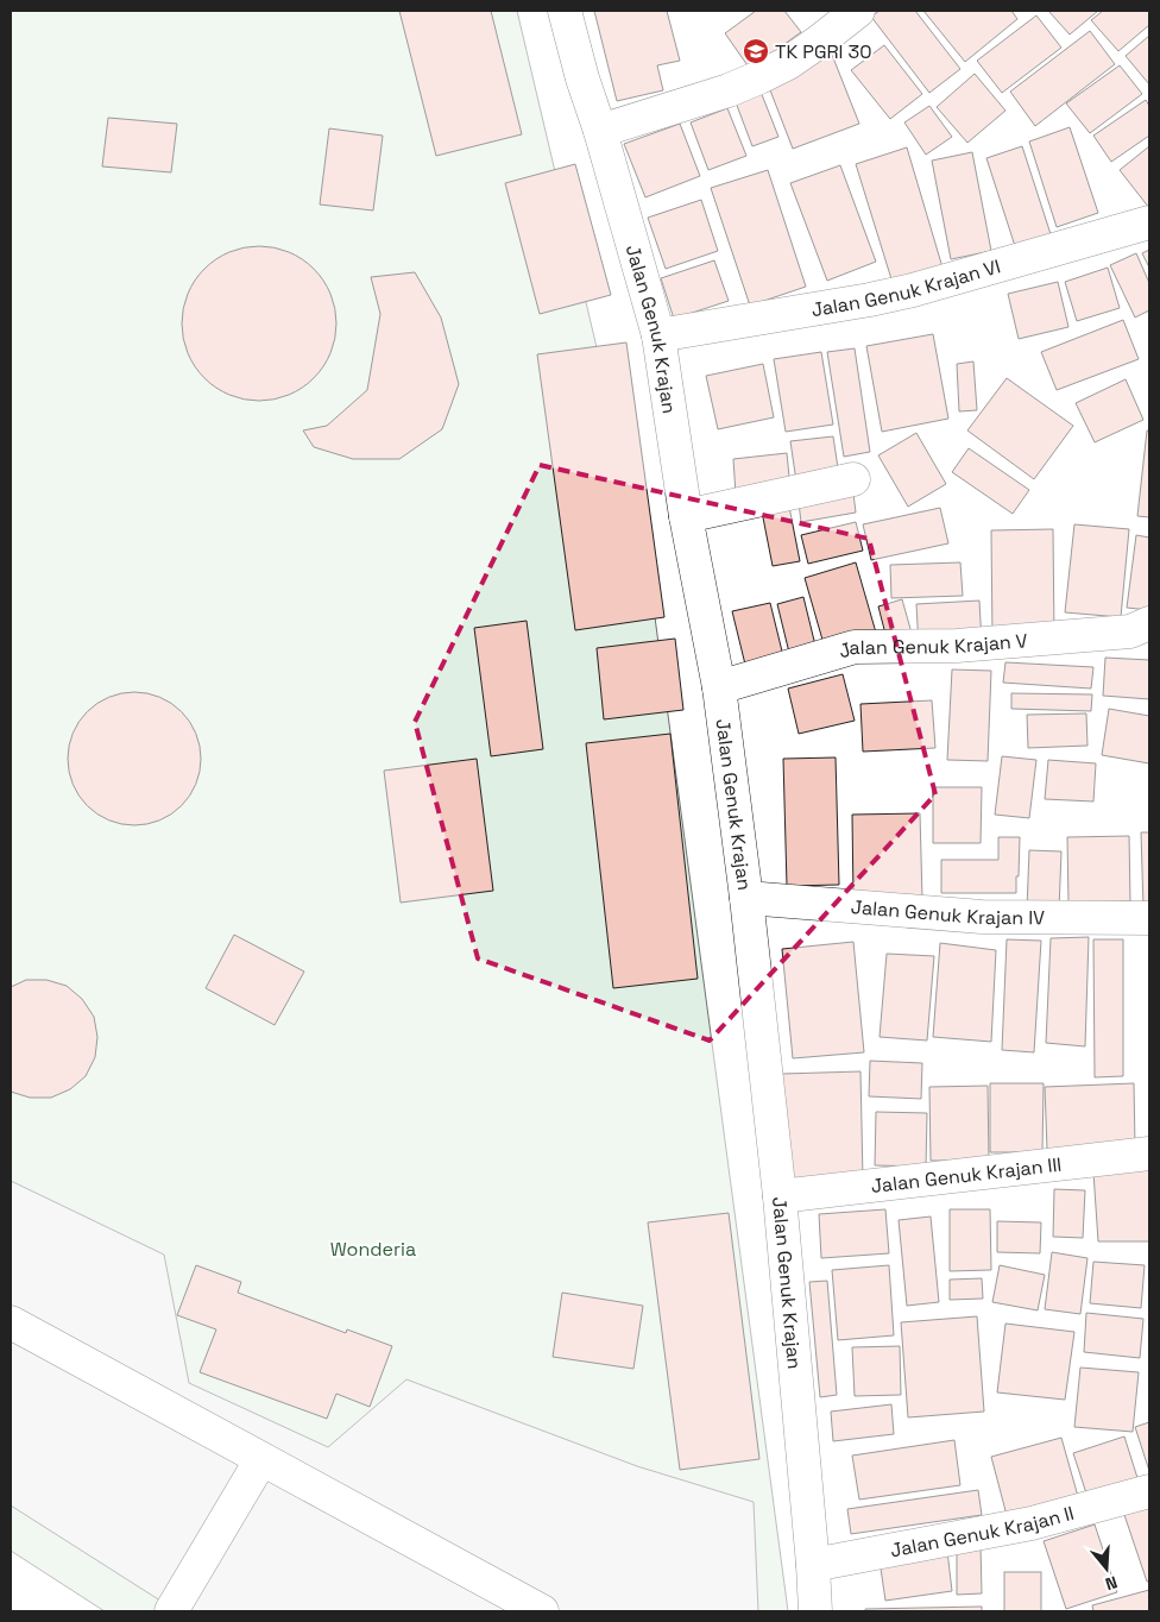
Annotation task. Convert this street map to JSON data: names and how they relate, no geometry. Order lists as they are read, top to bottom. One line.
{"streets":{"street":["Jalan Genuk Krajan VI","Jalan Genuk Krajan","Jalan Genuk Krajan V","Jalan Genuk Krajan IV","Jalan Genuk Krajan III","Jalan Genuk Krajan II"]},"crossings":[["Jalan Genuk Krajan VI","Jalan Genuk Krajan"],["Jalan Genuk Krajan","Jalan Genuk Krajan V"],["Jalan Genuk Krajan","Jalan Genuk Krajan IV"],["Jalan Genuk Krajan","Jalan Genuk Krajan III"],["Jalan Genuk Krajan","Jalan Genuk Krajan II"]],"parks":["Wonderia"],"places":{"school or university":["TK PGRI 30"]},"north":"bottom"}
